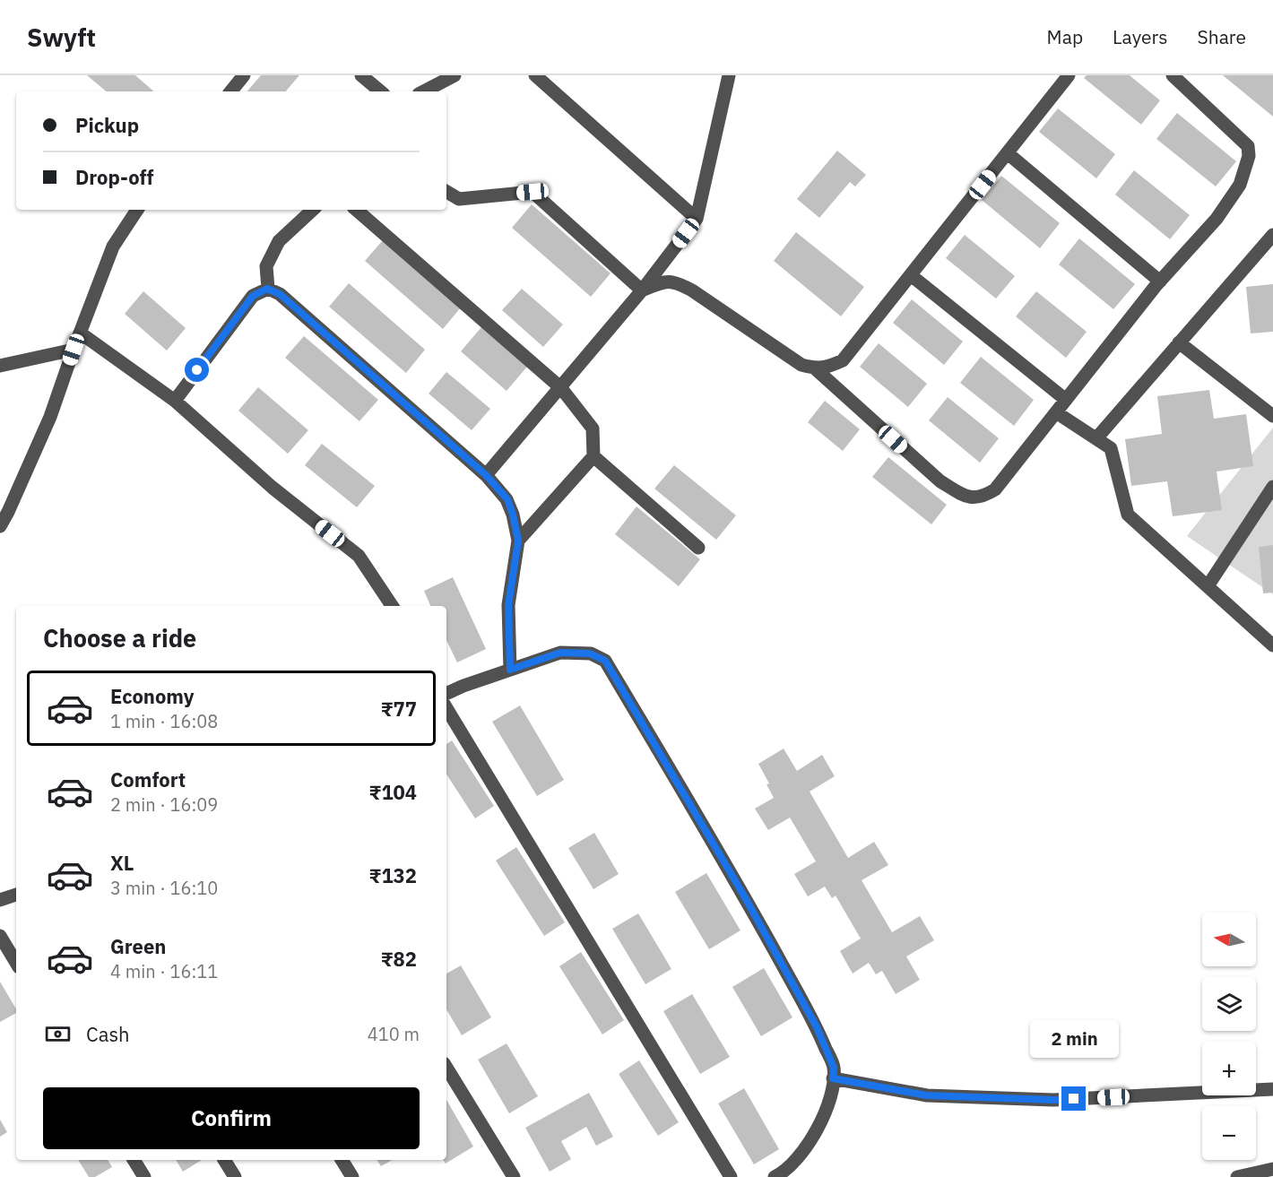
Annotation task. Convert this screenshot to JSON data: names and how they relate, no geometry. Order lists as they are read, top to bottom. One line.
{"north":"left","page":{"header":"Swyft","nav":["Map","Layers","Share"],"banner":["Pickup","Drop-off"],"heading":"Choose a ride","list":[{"name":"Economy","note":"1 min · 16:08","value":"₹77"},{"name":"Comfort","note":"2 min · 16:09","value":"₹104"},{"name":"XL","note":"3 min · 16:10","value":"₹132"},{"name":"Green","note":"4 min · 16:11","value":"₹82"}],"map_buttons":["+","−"],"pay":["Cash","410 m"],"bubble":"2 min","buttons":"Confirm"}}
